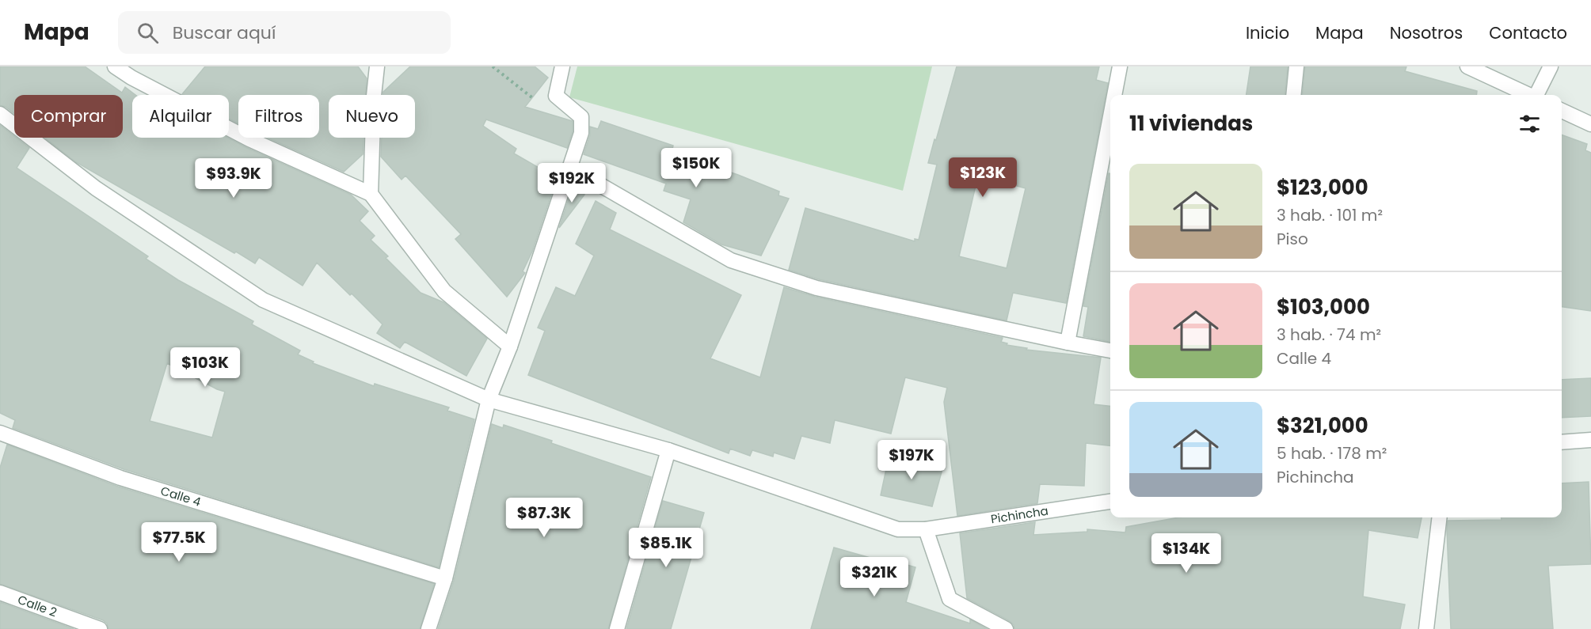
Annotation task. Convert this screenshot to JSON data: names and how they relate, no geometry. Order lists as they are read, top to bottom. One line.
{"streets":{"street":["Calle 4","Pichincha","Calle 2"]},"page":{"header":"Mapa","search":"Buscar aquí","nav":["Inicio","Mapa","Nosotros","Contacto"],"chip":["Comprar","Alquilar","Filtros","Nuevo"],"heading":"11 viviendas","price":["$150K","$123K","$93.9K","$192K","$103K","$197K","$87.3K","$77.5K","$85.1K","$134K","$321K"],"list":[{"name":"$123,000","note":"3 hab. · 101 m² · Piso"},{"name":"$103,000","note":"3 hab. · 74 m² · Calle 4"},{"name":"$321,000","note":"5 hab. · 178 m² · Pichincha"}]}}
